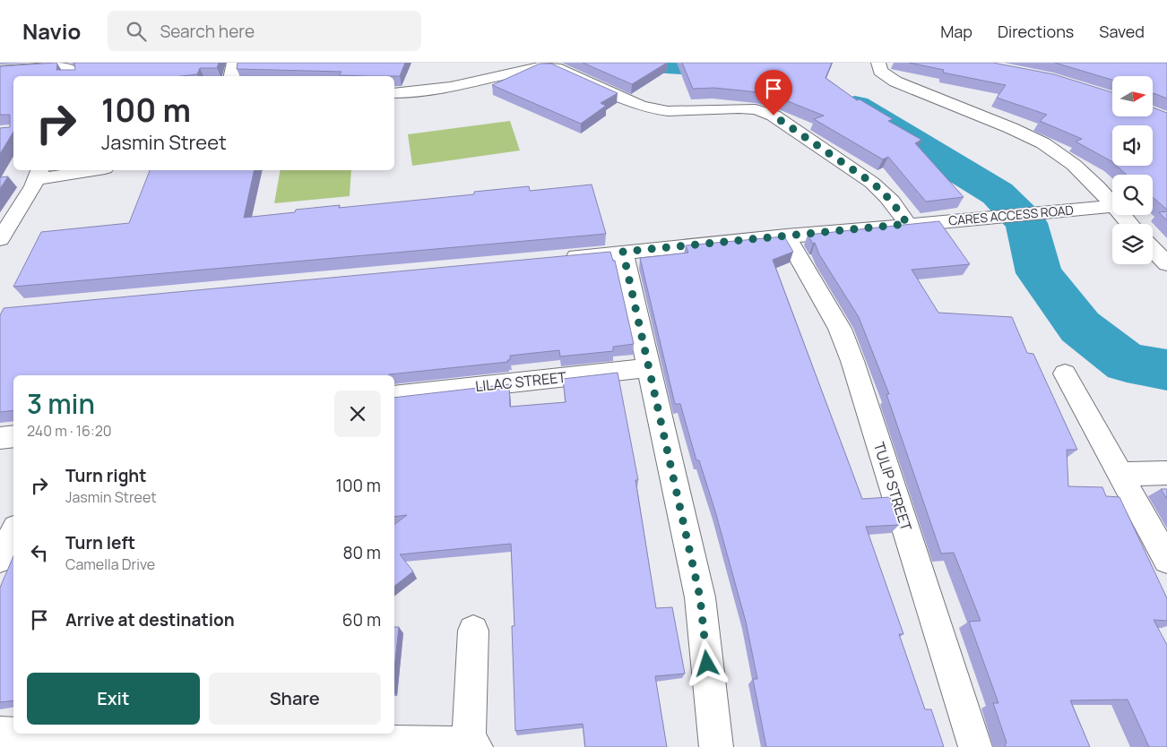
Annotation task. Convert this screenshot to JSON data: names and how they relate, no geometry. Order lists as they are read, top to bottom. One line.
{"streets":{"street":["CARES ACCESS ROAD","LILAC STREET","TULIP STREET"]},"crossings":[["CARES ACCESS ROAD","TULIP STREET"]],"north":"right","page":{"header":"Navio","search":"Search here","nav":["Map","Directions","Saved"],"turn":["100 m","Jasmin Street"],"heading":["3 min","240 m · 16:20"],"list":[{"name":"Turn right","note":"Jasmin Street","value":"100 m"},{"name":"Turn left","note":"Camella Drive","value":"80 m"},{"name":"Arrive at destination","value":"60 m"}],"buttons":["Exit","Share"]}}
